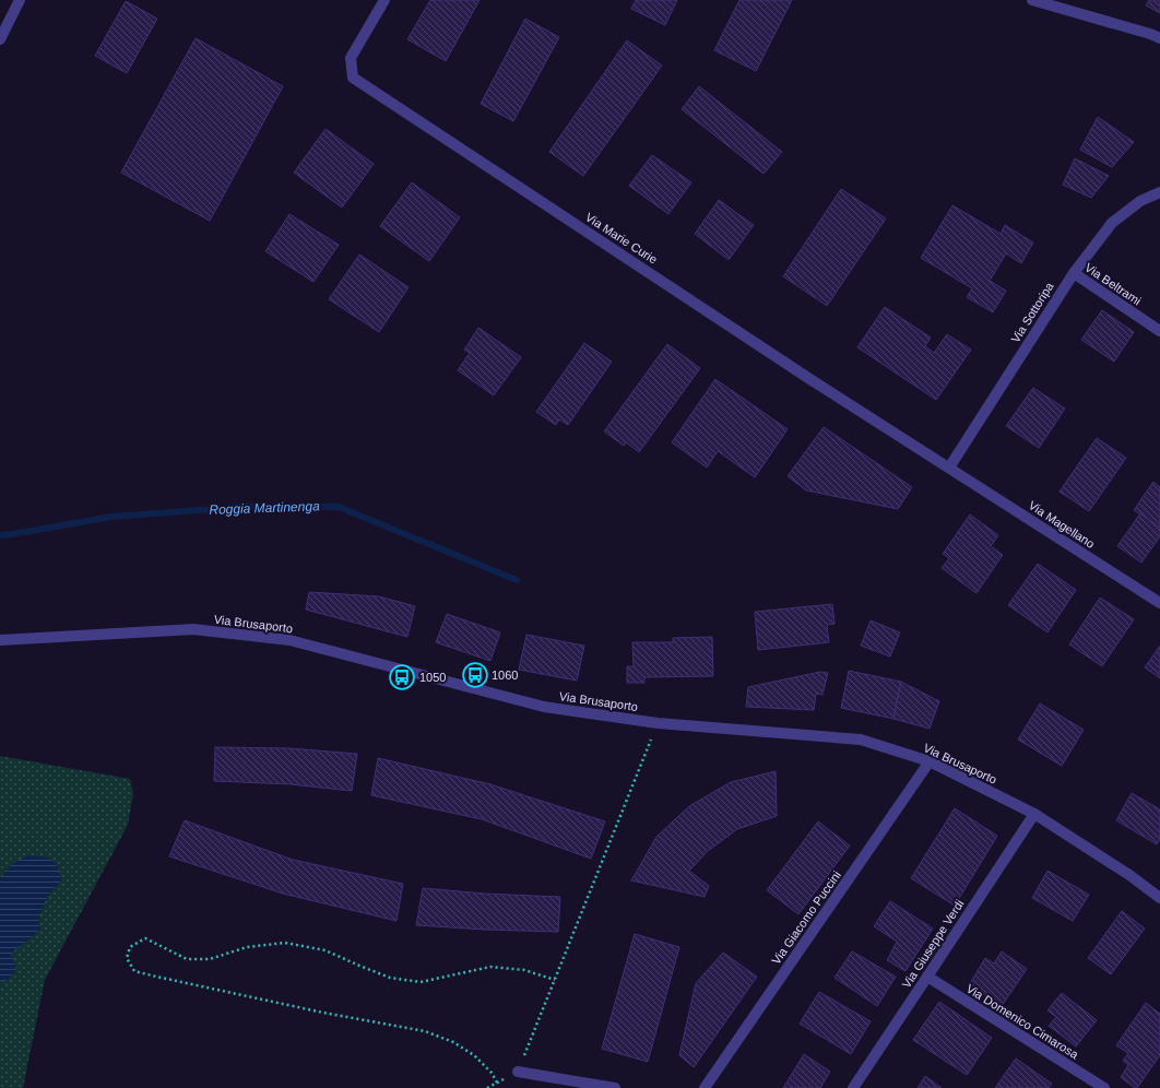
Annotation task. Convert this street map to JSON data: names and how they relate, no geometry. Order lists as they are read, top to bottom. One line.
{"streets":{"street":["Via Marie Curie","Via Beltrami","Via Sottoripa","Via Magellano","Via Brusaporto","Via Giacomo Puccini","Via Giuseppe Verdi","Via Domenico Cimarosa"]},"crossings":[["Via Marie Curie","Via Sottoripa"],["Via Marie Curie","Via Magellano"],["Via Beltrami","Via Sottoripa"],["Via Sottoripa","Via Magellano"],["Via Brusaporto","Via Giacomo Puccini"],["Via Brusaporto","Via Giuseppe Verdi"],["Via Giuseppe Verdi","Via Domenico Cimarosa"]],"water":["Roggia Martinenga"],"places":{"bus stop":["1060","1050"]}}
